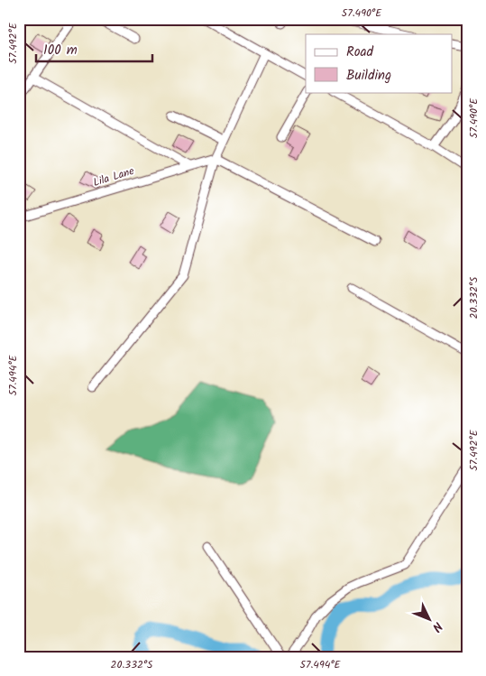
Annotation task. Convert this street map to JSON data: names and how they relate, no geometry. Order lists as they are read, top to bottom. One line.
{"streets":{"street":["Lila Lane"]},"legend":["Road","Building"],"scale_bar":"100 m","north":"bottom right","coordinates":["57.490°E","57.492°E","20.332°S","57.494°E"]}
